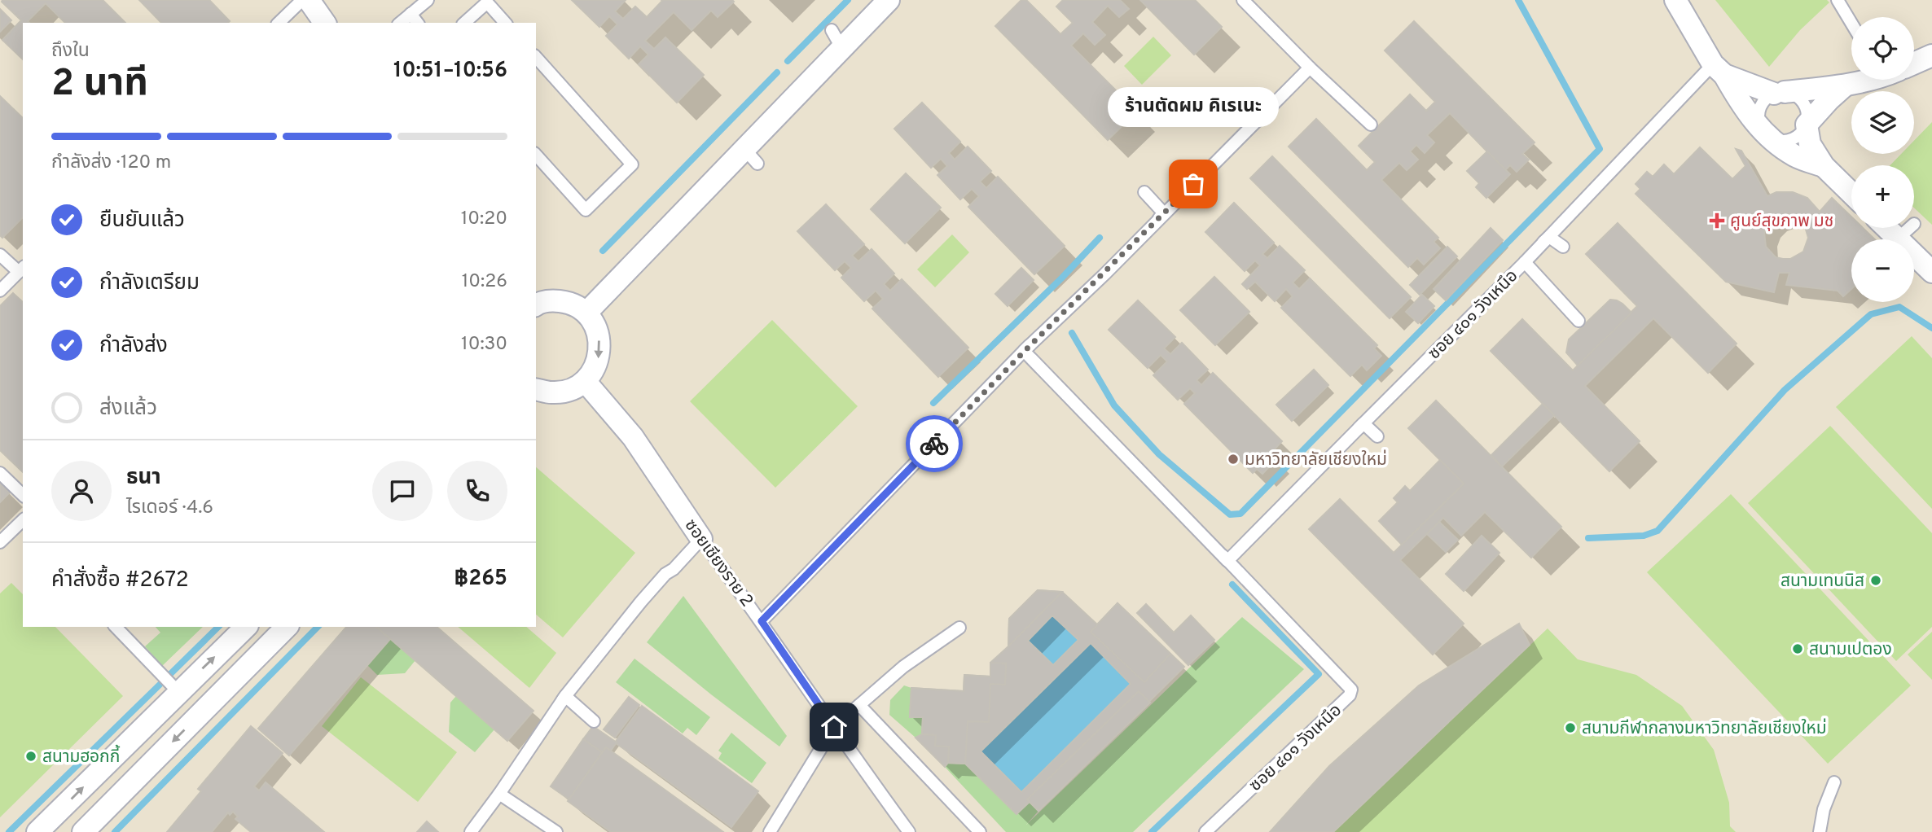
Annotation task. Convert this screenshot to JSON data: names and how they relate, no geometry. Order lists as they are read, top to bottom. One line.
{"streets":{"street":["ซอยเชียงราย 2"],"lane":["ซอย ๔๐๑ วังเหนึอ"]},"places":{"other":["ร้านตัดผม คิเรเนะ","มหาวิทยาลัยเชียงใหม่","สนามเทนนิส","สนามเปตอง","สนามกีฬากลางมหาวิทยาลัยเชียงใหม่","สนามฮอกกี้"],"health":["ศูนย์สุขภาพ มช"]},"page":{"map_buttons":["+","−"],"heading":["2 นาที","ถึงใน","10:51–10:56"],"panel":["ธนา","ไรเดอร์ · 4.6","คำสั่งซื้อ #2672","฿265"],"bubble":"ร้านตัดผม คิเรเนะ","bar":"กำลังส่ง · 120 m","list":[["ยืนยันแล้ว","10:20"],["กำลังเตรียม","10:26"],["กำลังส่ง","10:30"],"ส่งแล้ว"]}}
